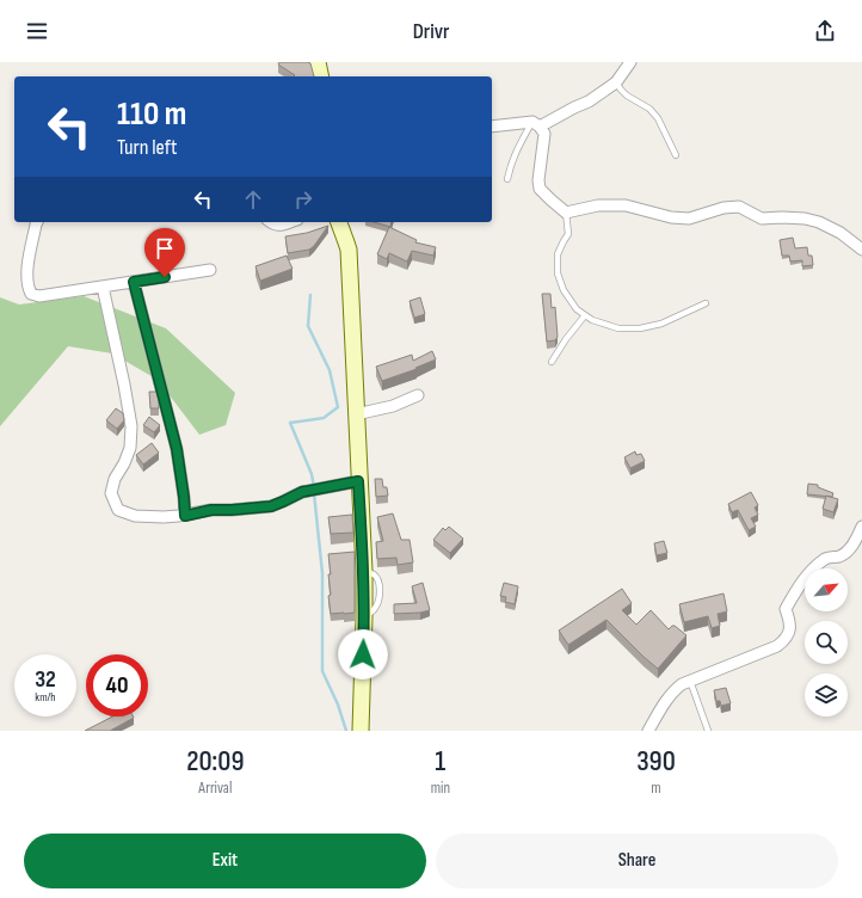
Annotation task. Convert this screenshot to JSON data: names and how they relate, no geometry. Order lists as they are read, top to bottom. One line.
{"north":"top right","page":{"header":"Drivr","turn":["110 m","Turn left"],"speed":"32 km/h","limit":"40","eta":["20:09","Arrival","1","min","390","m"],"buttons":["Exit","Share"]}}
